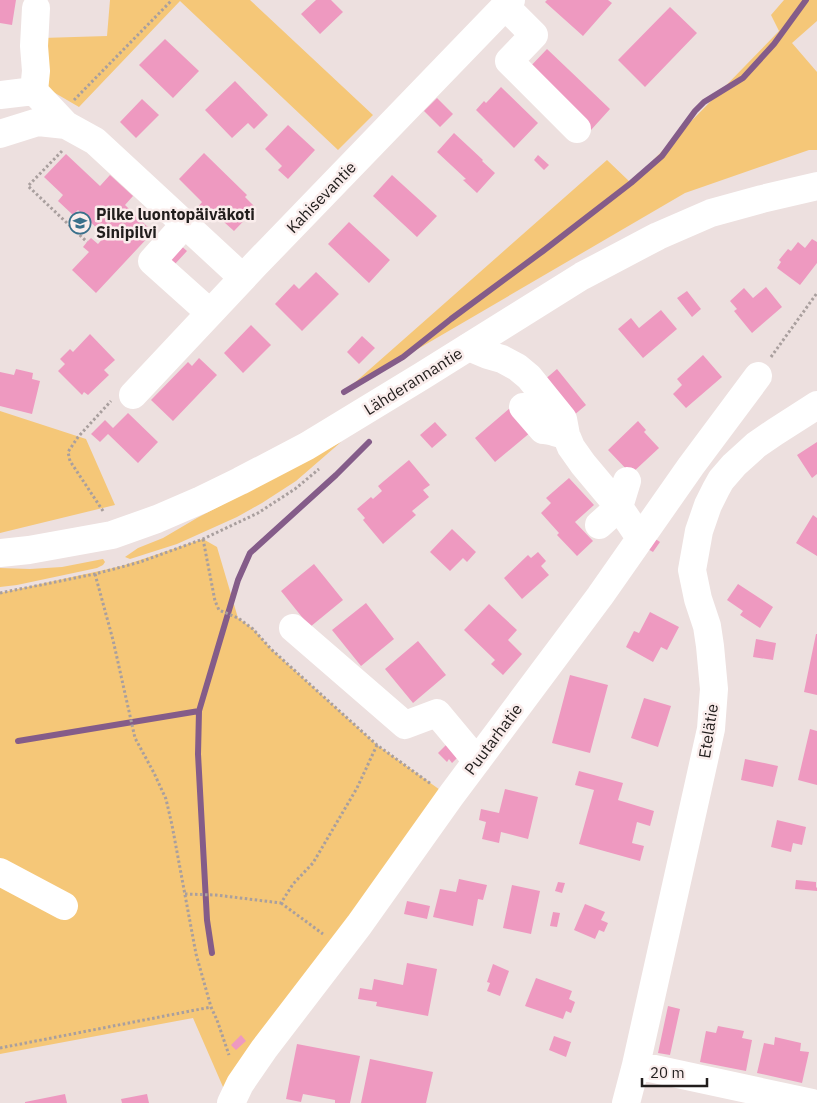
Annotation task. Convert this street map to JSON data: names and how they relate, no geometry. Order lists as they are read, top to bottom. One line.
{"streets":{"street":["Kahisevantie","Lähderannantie","Etelätie","Puutarhatie"]},"places":{"school or university":["Pilke luontopäiväkoti Sinipilvi"]},"scale_bar":"20 m"}
